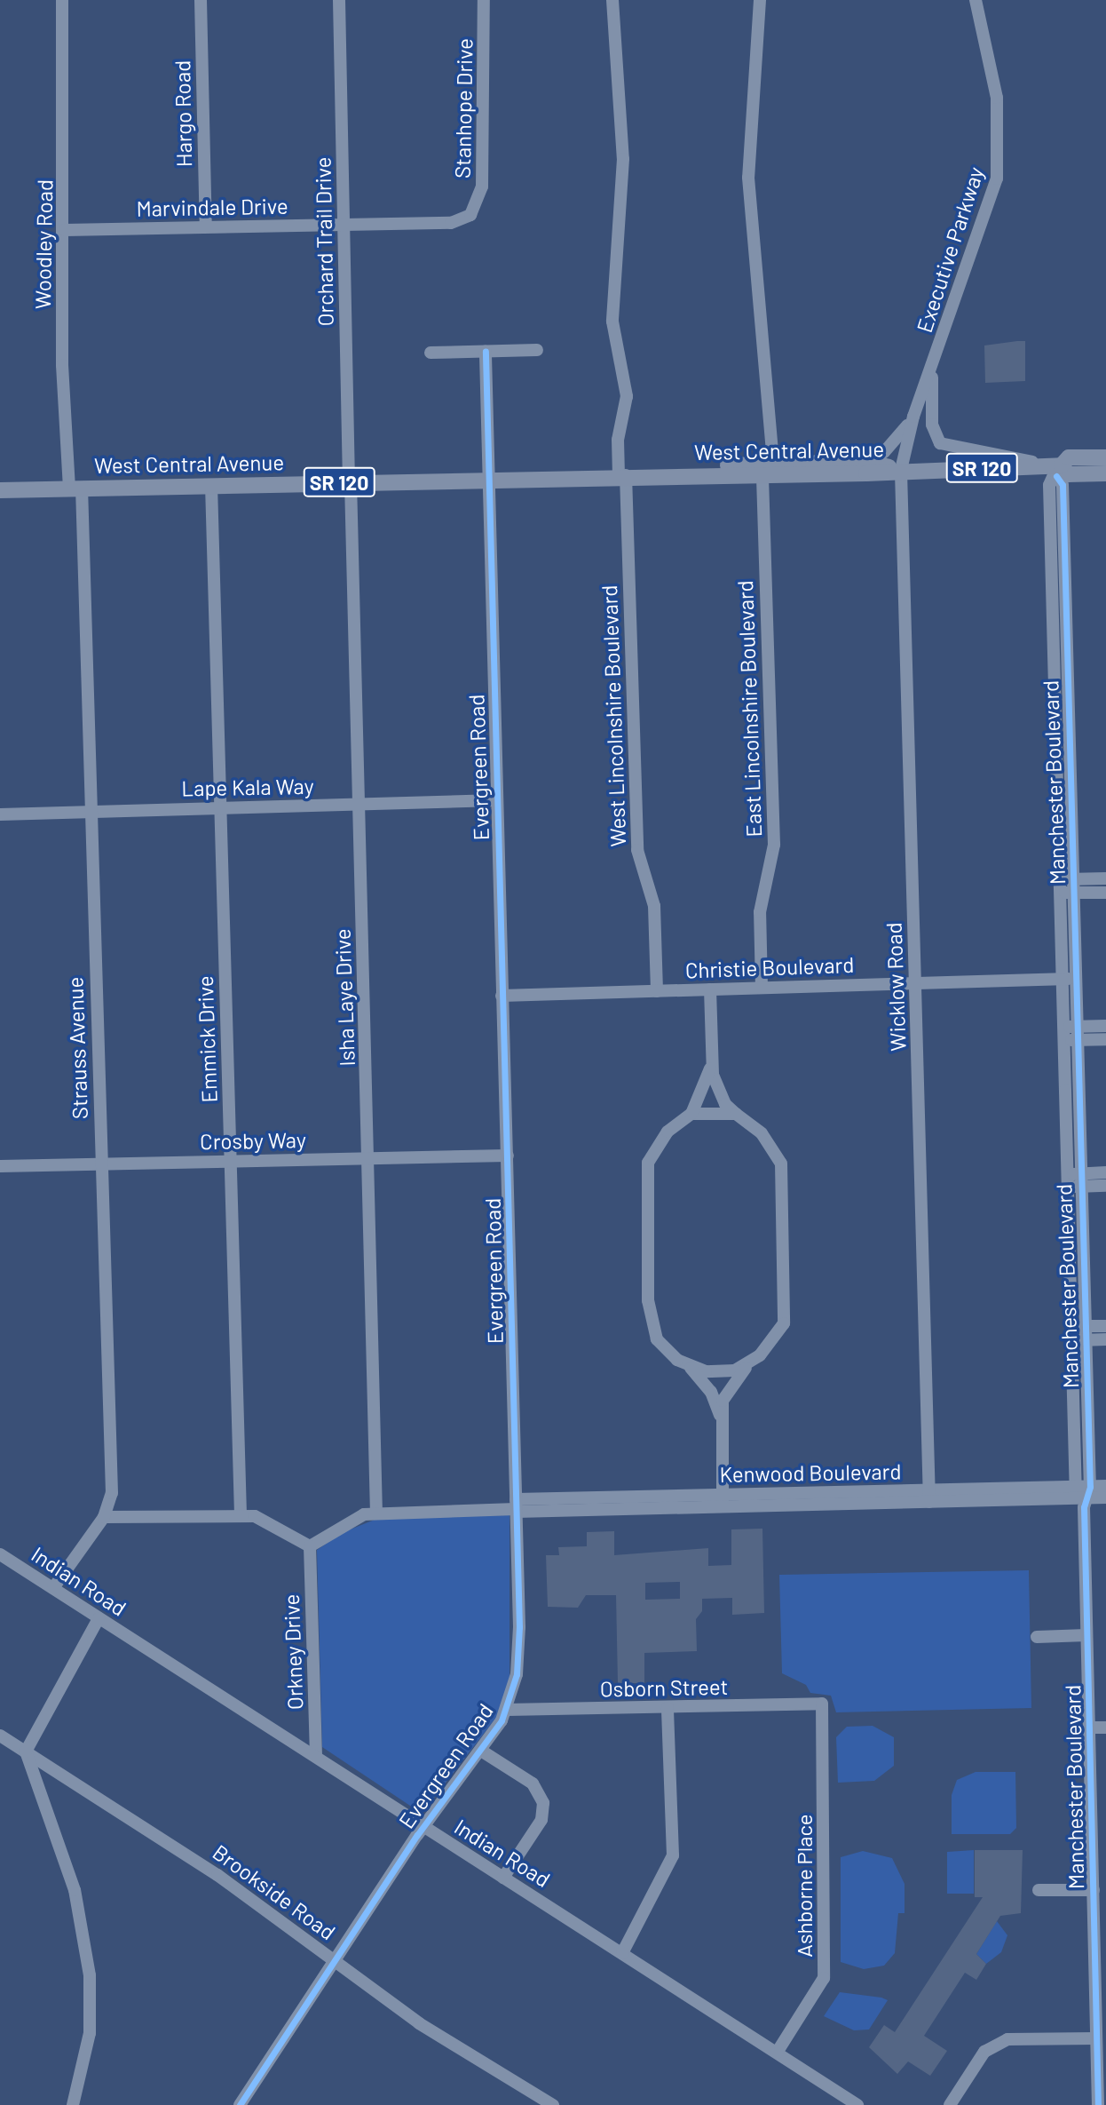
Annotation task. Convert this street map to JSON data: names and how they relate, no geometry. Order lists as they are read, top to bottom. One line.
{"streets":{"main road":["West Central Avenue","SR 120"],"street":["Stanhope Drive","Hargo Road","Marvindale Drive","Orchard Trail Drive","Woodley Road","Executive Parkway","East Lincolnshire Boulevard","West Lincolnshire Boulevard","Evergreen Road","Manchester Boulevard","Lape Kala Way","Christie Boulevard","Wicklow Road","Isha Laye Drive","Emmick Drive","Strauss Avenue","Crosby Way","Kenwood Boulevard","Indian Road","Orkney Drive","Osborn Street","Ashborne Place","Brookside Road"]},"crossings":[["Stanhope Drive","Marvindale Drive"],["Hargo Road","Marvindale Drive"],["Marvindale Drive","Orchard Trail Drive"],["Marvindale Drive","Woodley Road"],["Orchard Trail Drive","West Central Avenue"],["Orchard Trail Drive","Isha Laye Drive"],["Woodley Road","West Central Avenue"],["Woodley Road","Strauss Avenue"],["Executive Parkway","West Central Avenue"],["Executive Parkway","Wicklow Road"],["West Central Avenue","East Lincolnshire Boulevard"],["West Central Avenue","West Lincolnshire Boulevard"],["West Central Avenue","Evergreen Road"],["West Central Avenue","Manchester Boulevard"],["West Central Avenue","Wicklow Road"],["West Central Avenue","Isha Laye Drive"],["West Central Avenue","Emmick Drive"],["West Central Avenue","Strauss Avenue"],["East Lincolnshire Boulevard","Christie Boulevard"],["West Lincolnshire Boulevard","Christie Boulevard"],["Evergreen Road","Lape Kala Way"],["Evergreen Road","Christie Boulevard"],["Evergreen Road","Crosby Way"],["Evergreen Road","Kenwood Boulevard"],["Evergreen Road","Indian Road"],["Evergreen Road","Osborn Street"],["Evergreen Road","Brookside Road"],["Manchester Boulevard","Christie Boulevard"],["Manchester Boulevard","Kenwood Boulevard"],["Lape Kala Way","Isha Laye Drive"],["Lape Kala Way","Emmick Drive"],["Lape Kala Way","Strauss Avenue"],["Christie Boulevard","Wicklow Road"],["Wicklow Road","Kenwood Boulevard"],["Isha Laye Drive","Crosby Way"],["Isha Laye Drive","Kenwood Boulevard"],["Emmick Drive","Crosby Way"],["Strauss Avenue","Crosby Way"],["Strauss Avenue","Indian Road"],["Indian Road","Orkney Drive"],["Indian Road","Ashborne Place"],["Osborn Street","Ashborne Place"]]}
